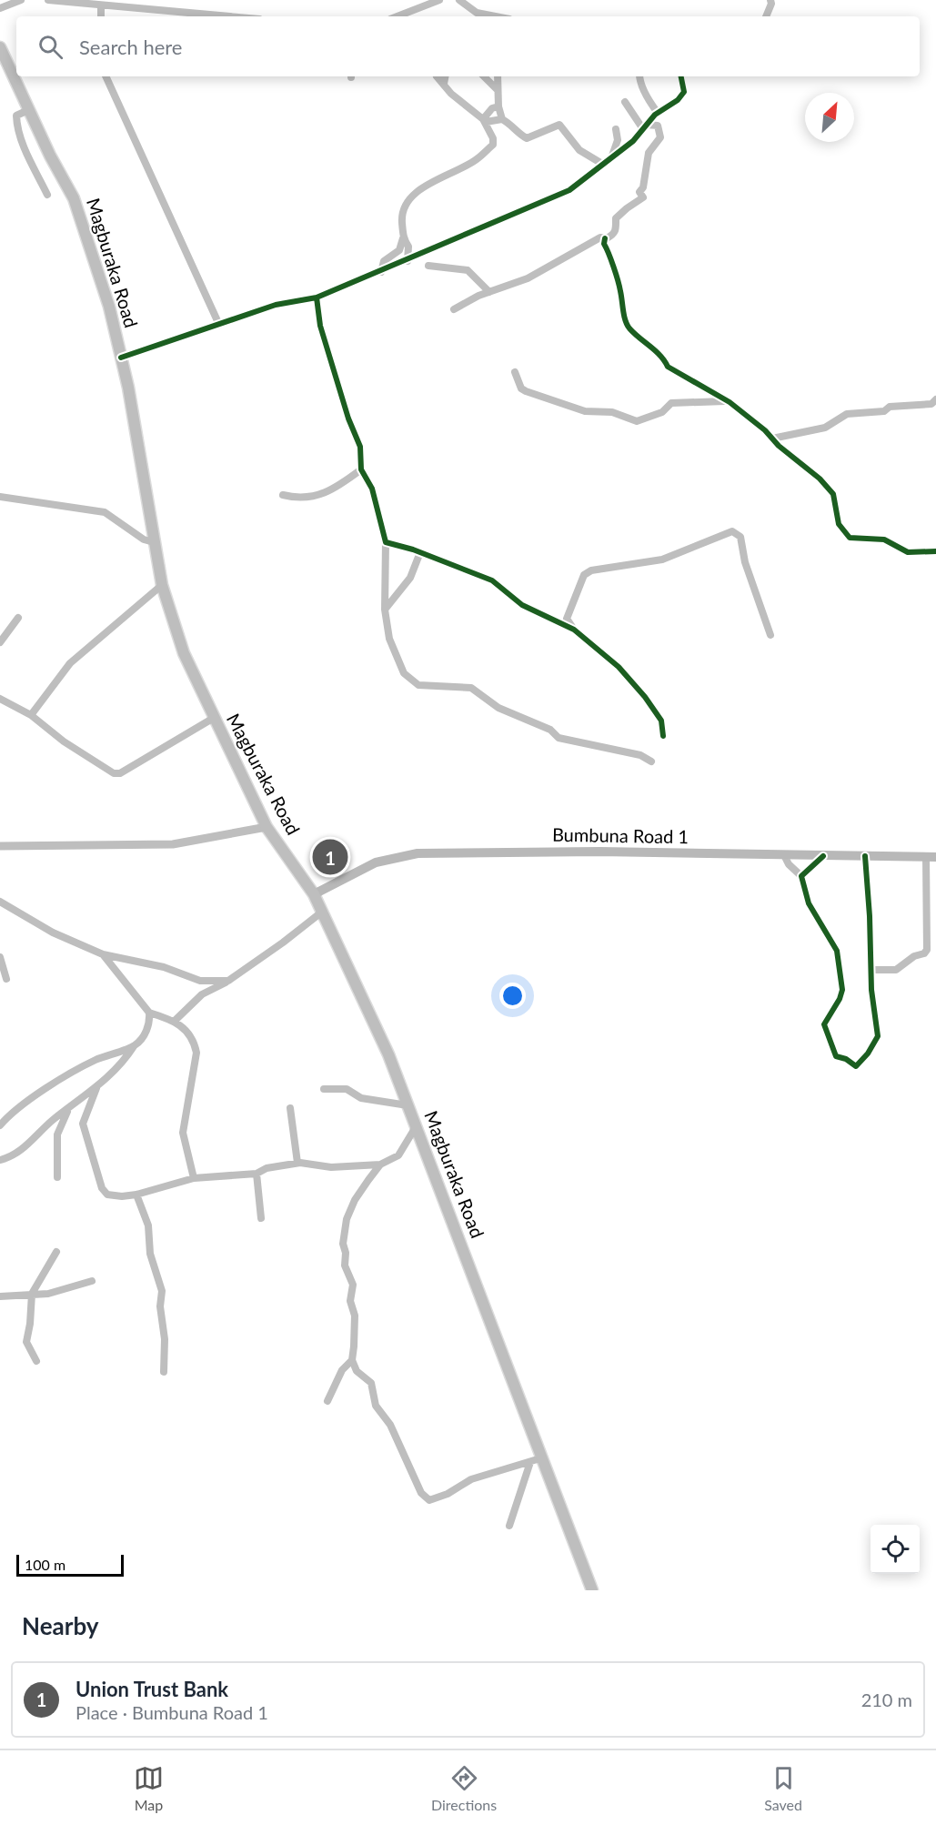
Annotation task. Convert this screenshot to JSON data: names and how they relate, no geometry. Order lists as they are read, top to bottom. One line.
{"streets":{"main road":["Magburaka Road","Bumbuna Road 1"]},"crossings":[["Magburaka Road","Bumbuna Road 1"]],"scale_bar":"100 m","north":"top right","page":{"search":"Search here","pins":"1","scale":"100 m","heading":"Nearby","list":[{"mark":"1","name":"Union Trust Bank","note":"Place · Bumbuna Road 1","value":"210 m"}],"nav":["Map","Directions","Saved"]}}
